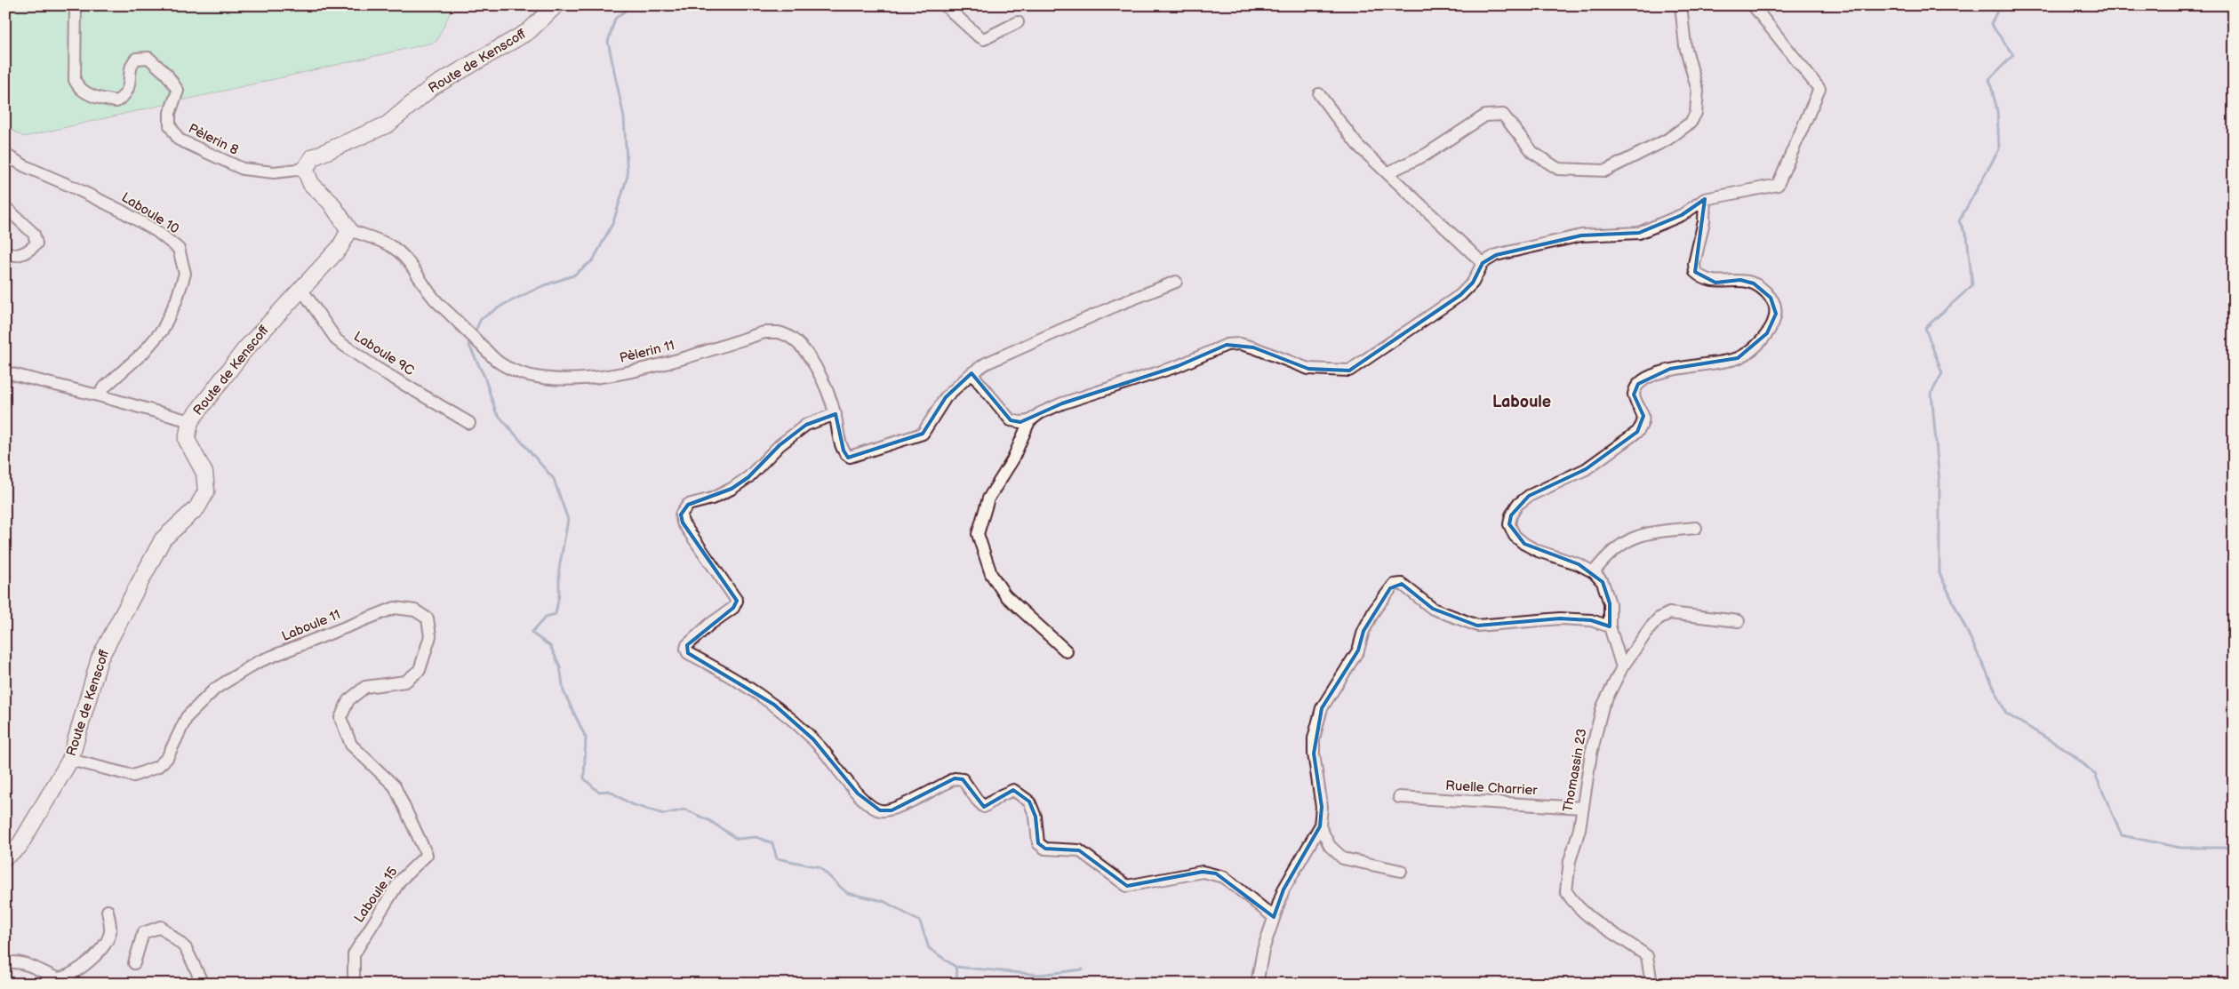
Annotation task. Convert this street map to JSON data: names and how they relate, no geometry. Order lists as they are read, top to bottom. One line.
{"streets":{"main road":["Route de Kenscoff"],"street":["Pèlerin 8","Laboule 10","Pèlerin 11","Laboule 9C","Laboule 11","Thomassin 23","Ruelle Charrier","Laboule 15"]},"crossings":[["Route de Kenscoff","Pèlerin 8"],["Route de Kenscoff","Pèlerin 11"],["Route de Kenscoff","Laboule 9C"],["Route de Kenscoff","Laboule 11"],["Laboule 11","Laboule 15"],["Thomassin 23","Ruelle Charrier"]],"districts":["Laboule"]}
